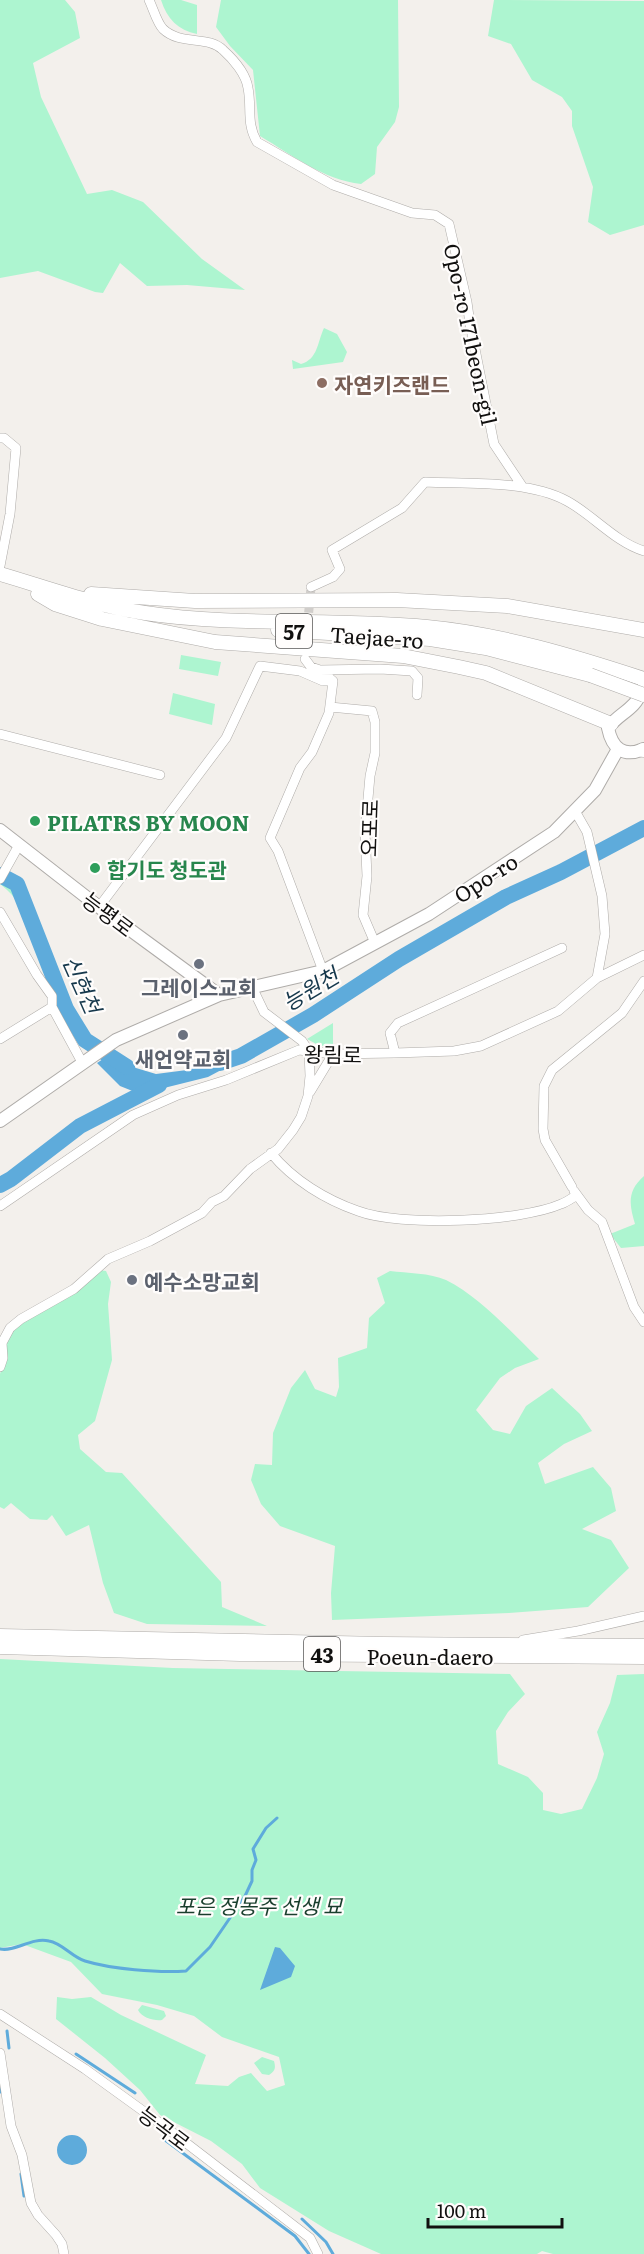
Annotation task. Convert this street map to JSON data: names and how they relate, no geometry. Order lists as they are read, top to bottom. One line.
{"streets":{"highway":["57","Taejae-ro","43","Poeun-daero"],"main road":["Opo-ro","능평로"],"street":["Opo-ro 171beon-gil","오포로","왕림로","능곡로"]},"crossings":[["57","Taejae-ro"],["오포로","Opo-ro"],["Opo-ro","능평로"]],"water":["신현천","능원천"],"parks":["포은 정몽주 선생 묘"],"places":["자연키즈랜드","PILATRS BY MOON","합기도 청도관","그레이스교회","새언약교회","예수소망교회"],"scale_bar":"100 m"}
